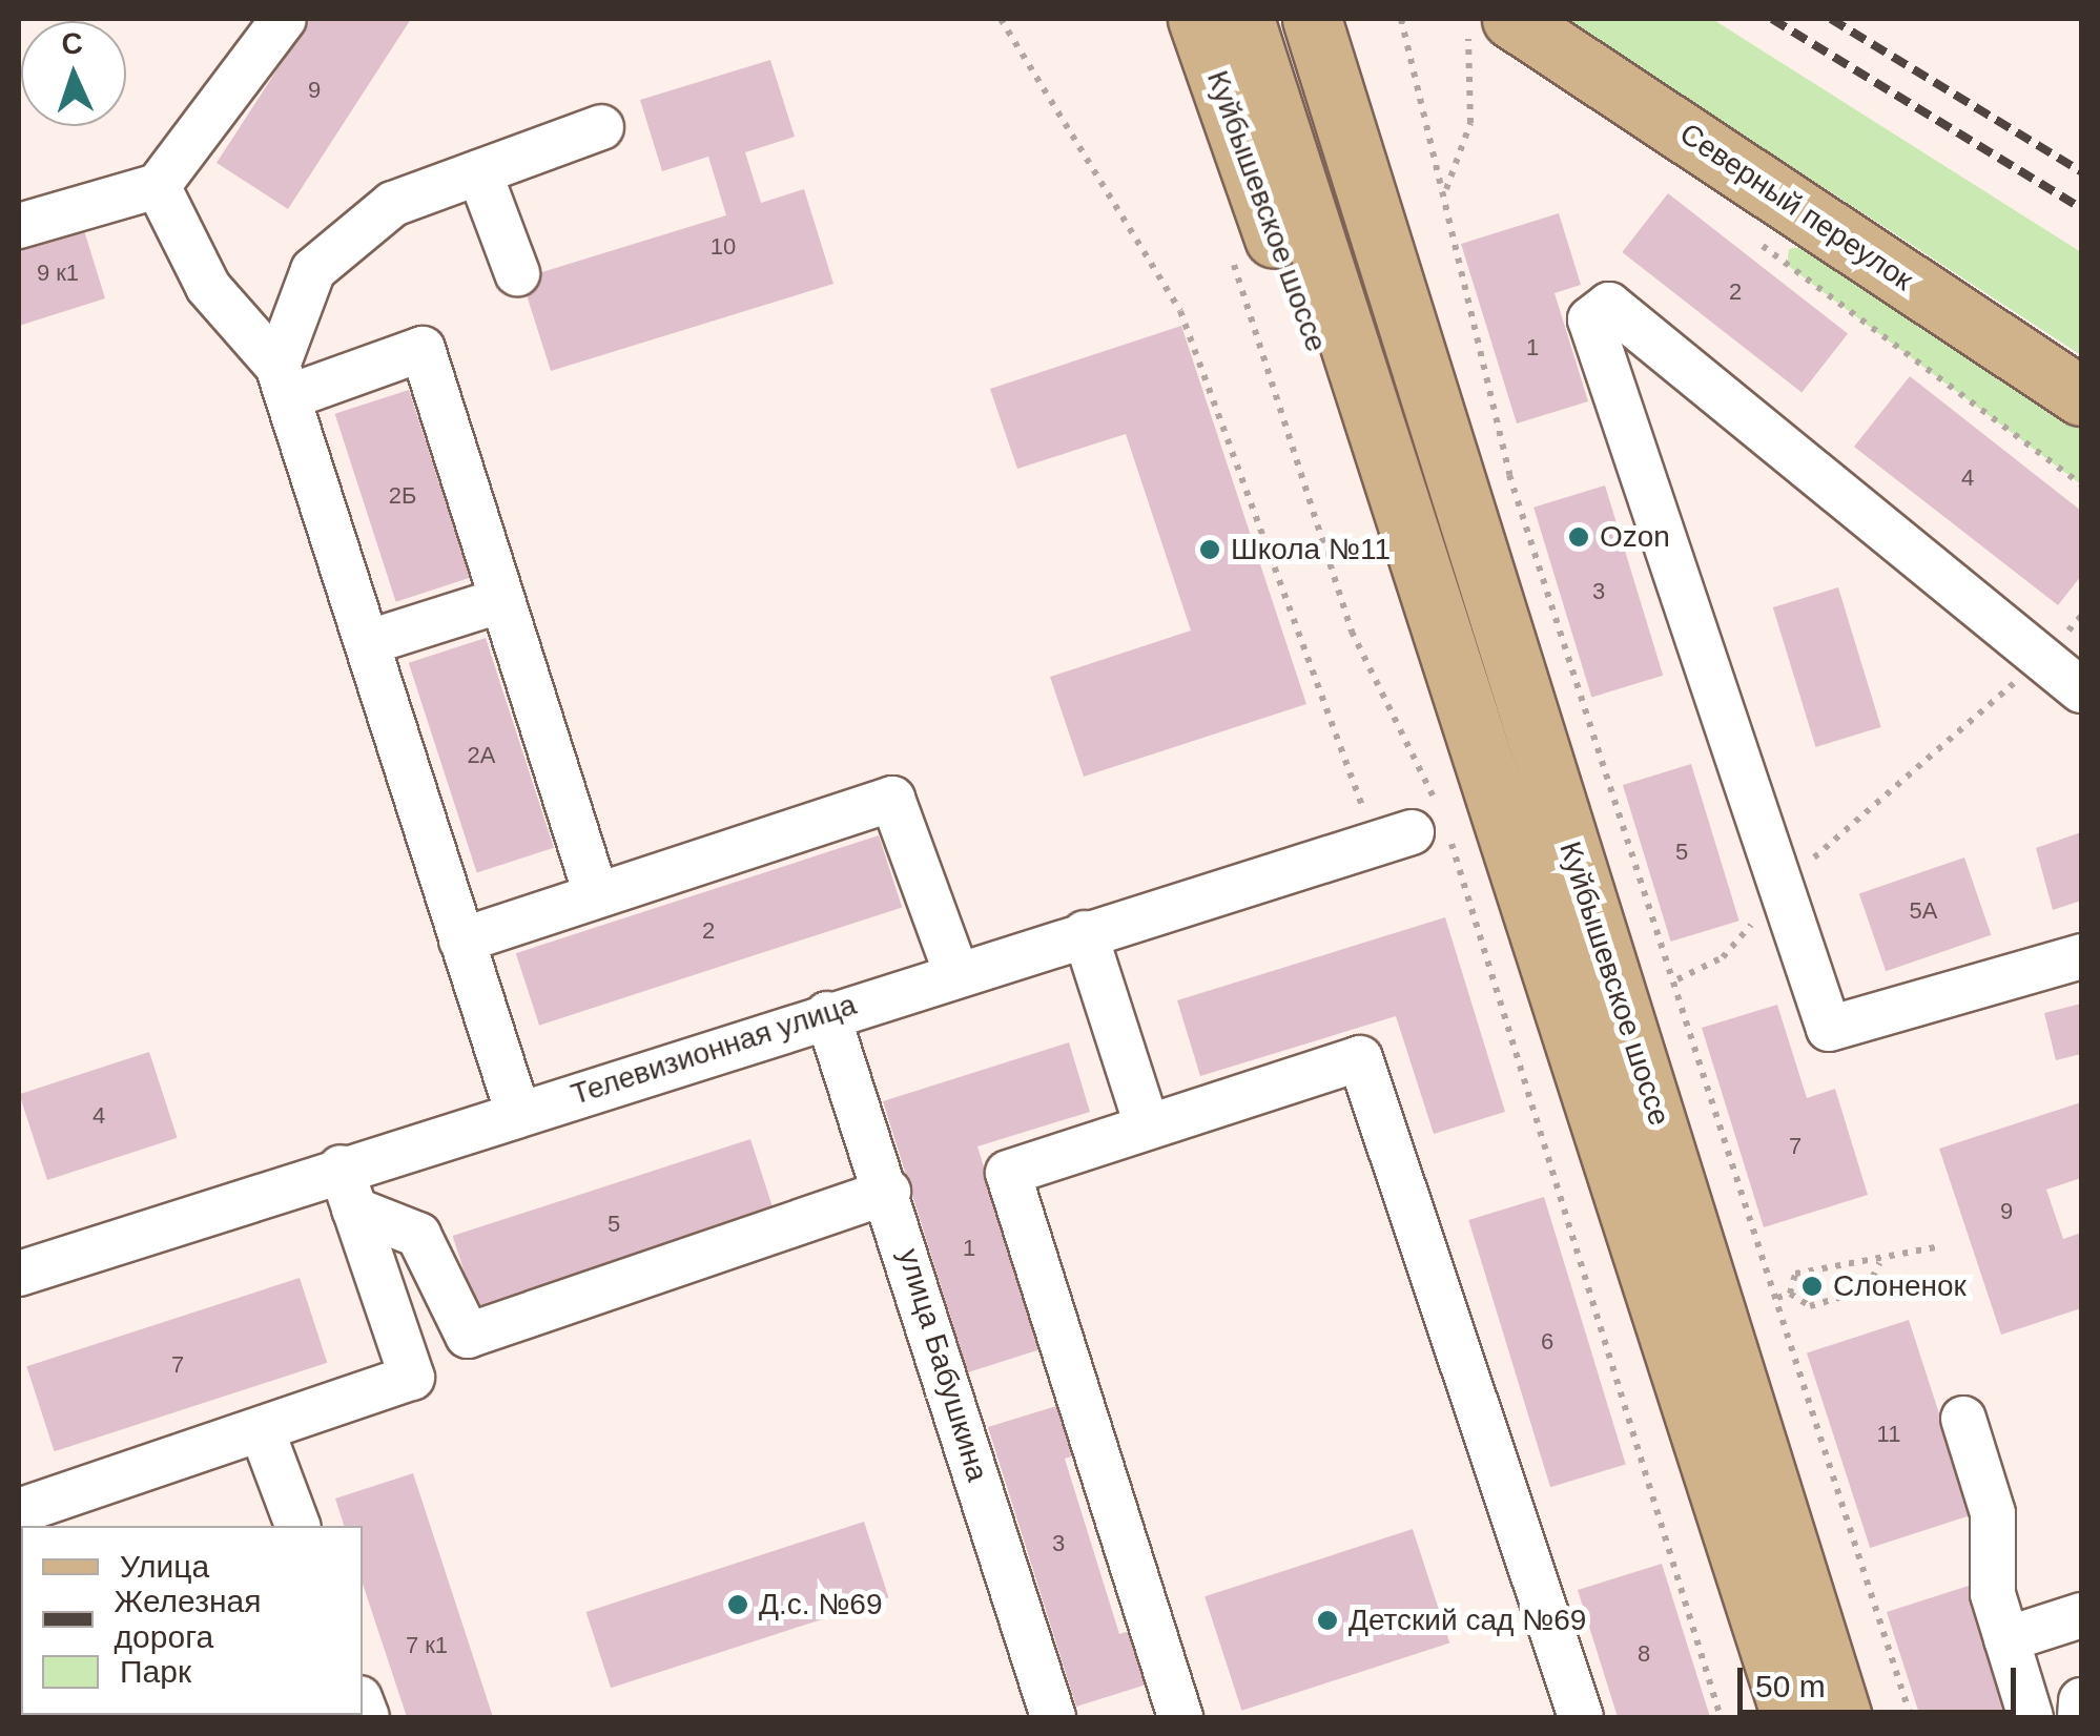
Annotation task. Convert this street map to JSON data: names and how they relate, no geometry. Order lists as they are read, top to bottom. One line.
{"streets":{"main road":["Северный переулок","Куйбышевское шоссе"],"street":["Телевизионная улица","улица Бабушкина"]},"crossings":[["Телевизионная улица","улица Бабушкина"]],"places":["Ozon","Школа №11","Слоненок","Д.с. №69","Детский сад №69"],"house_numbers":["9","10","9 к1","2","1","4","2Б","3","2А","5","5А","2","4","7","9","5","1","6","7","11","3","7 к1","8"],"legend":["Улица","Железная дорога","Парк"],"scale_bar":"50 m","north":"top"}
